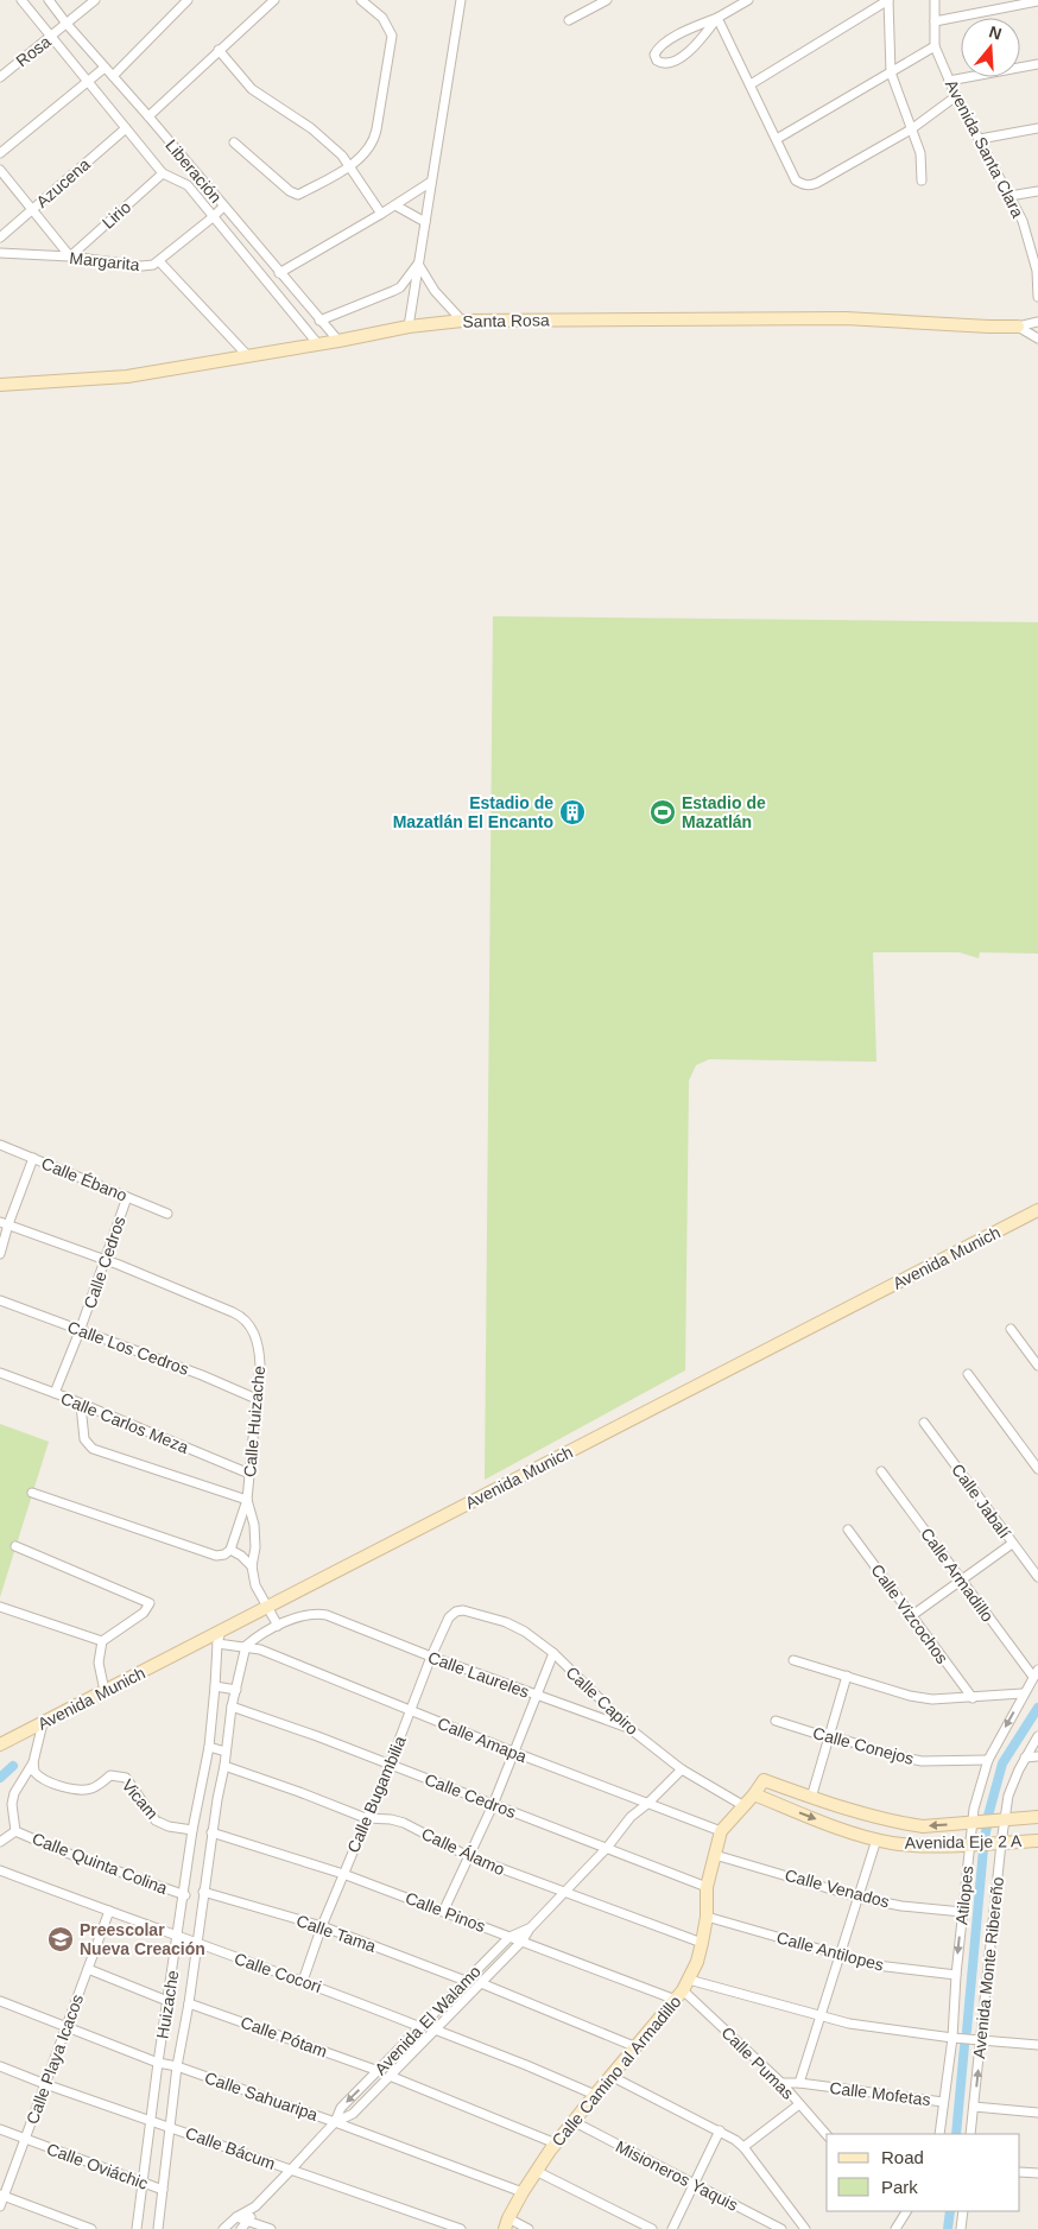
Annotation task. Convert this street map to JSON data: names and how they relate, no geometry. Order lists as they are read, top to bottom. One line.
{"streets":{"main road":["Santa Rosa","Avenida Munich","Avenida Eje 2 A","Calle Camino al Armadillo"],"street":["Rosa","Avenida Santa Clara","Liberación","Azucena","Lirio","Margarita","Calle Ébano","Calle Cedros","Calle Los Cedros","Calle Huizache","Calle Carlos Meza","Calle Jabalí","Calle Armadillo","Calle Vizcochos","Calle Laureles","Calle Capiro","Calle Amapa","Calle Conejos","Calle Bugambilia","Vicam","Calle Álamo","Calle Quinta Colina","Calle Venados","Atilopes","Calle Pinos","Calle Tama","Calle Antilopes","Avenida Monte Ribereño","Calle Cocori","Huizache","Avenida El Walamo","Calle Pótam","Calle Playa Icacos","Calle Pumas","Calle Mofetas","Calle Sahuaripa","Calle Bácum","Calle Oviáchic","Misioneros Yaquis"]},"crossings":[["Rosa","Liberación"],["Liberación","Margarita"],["Liberación","Santa Rosa"],["Lirio","Margarita"],["Calle Ébano","Calle Cedros"],["Avenida Munich","Calle Huizache"],["Avenida Munich","Huizache"],["Calle Cedros","Calle Los Cedros"],["Calle Cedros","Calle Huizache"],["Calle Cedros","Calle Carlos Meza"],["Calle Cedros","Calle Bugambilia"],["Calle Cedros","Avenida El Walamo"],["Calle Cedros","Calle Camino al Armadillo"],["Calle Los Cedros","Calle Huizache"],["Calle Huizache","Calle Carlos Meza"],["Calle Huizache","Calle Laureles"],["Calle Armadillo","Atilopes"],["Calle Laureles","Calle Capiro"],["Calle Laureles","Calle Bugambilia"],["Calle Capiro","Calle Bugambilia"],["Calle Capiro","Avenida El Walamo"],["Calle Capiro","Calle Camino al Armadillo"],["Calle Amapa","Calle Bugambilia"],["Calle Amapa","Huizache"],["Calle Amapa","Avenida El Walamo"],["Calle Amapa","Calle Camino al Armadillo"],["Calle Conejos","Atilopes"],["Calle Bugambilia","Calle Álamo"],["Calle Bugambilia","Calle Pinos"],["Calle Bugambilia","Calle Tama"],["Calle Bugambilia","Calle Cocori"],["Vicam","Huizache"],["Avenida Eje 2 A","Atilopes"],["Avenida Eje 2 A","Avenida Monte Ribereño"],["Avenida Eje 2 A","Calle Camino al Armadillo"],["Calle Álamo","Avenida El Walamo"],["Calle Álamo","Calle Camino al Armadillo"],["Calle Quinta Colina","Huizache"],["Calle Venados","Atilopes"],["Calle Venados","Calle Camino al Armadillo"],["Atilopes","Calle Pinos"],["Atilopes","Calle Antilopes"],["Atilopes","Calle Mofetas"],["Calle Pinos","Avenida Monte Ribereño"],["Calle Pinos","Avenida El Walamo"],["Calle Pinos","Calle Pumas"],["Calle Pinos","Calle Camino al Armadillo"],["Calle Tama","Avenida El Walamo"],["Calle Antilopes","Calle Camino al Armadillo"],["Calle Cocori","Huizache"],["Calle Cocori","Avenida El Walamo"],["Calle Cocori","Calle Playa Icacos"],["Huizache","Calle Sahuaripa"],["Huizache","Calle Bácum"],["Huizache","Calle Oviáchic"],["Avenida El Walamo","Calle Pótam"],["Avenida El Walamo","Calle Sahuaripa"],["Avenida El Walamo","Calle Bácum"],["Calle Playa Icacos","Calle Sahuaripa"],["Calle Playa Icacos","Calle Bácum"],["Calle Playa Icacos","Calle Oviáchic"],["Calle Pumas","Calle Camino al Armadillo"],["Calle Pumas","Calle Mofetas"],["Calle Camino al Armadillo","Calle Sahuaripa"],["Calle Camino al Armadillo","Misioneros Yaquis"]],"places":{"building":["Estadio de Mazatlán El Encanto"],"sports":["Estadio de Mazatlán"],"school or university":["Preescolar Nueva Creación"]},"legend":["Road","Park"],"north":"top"}
